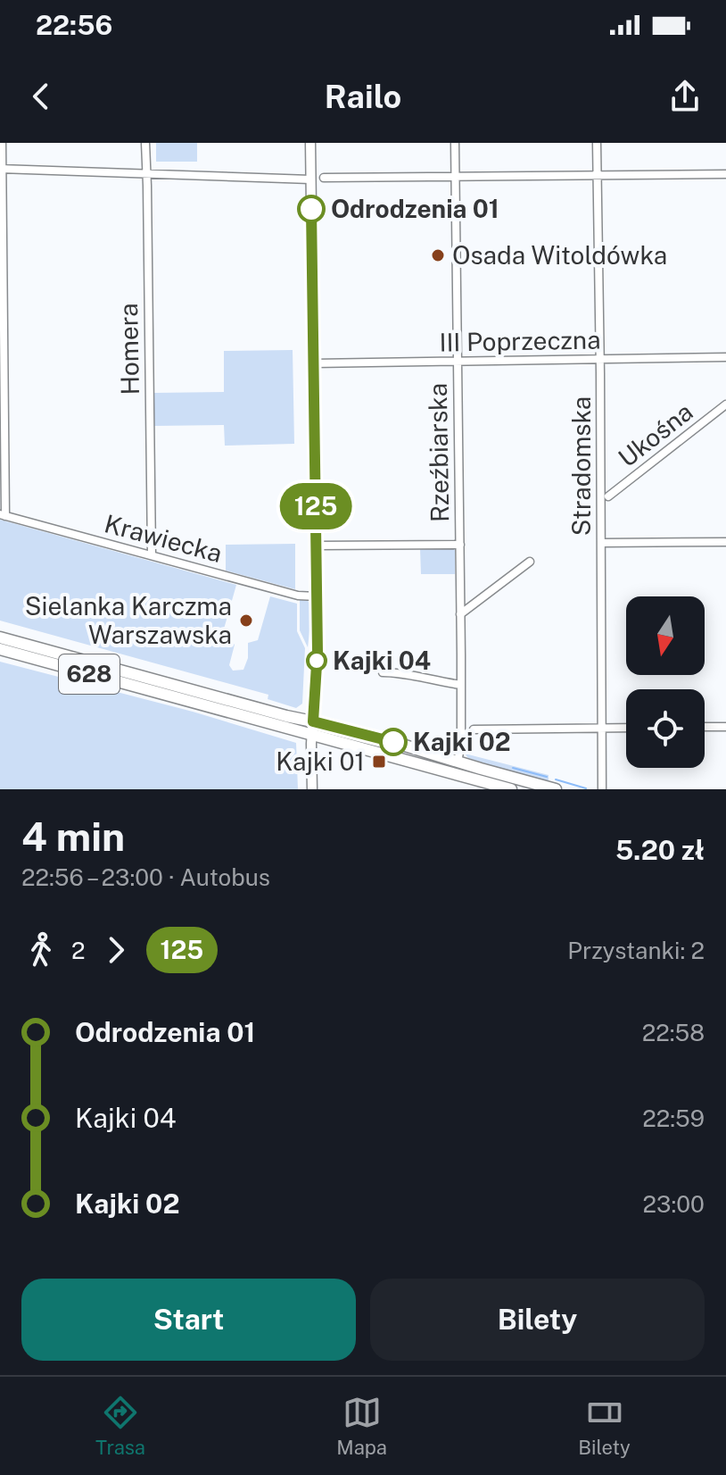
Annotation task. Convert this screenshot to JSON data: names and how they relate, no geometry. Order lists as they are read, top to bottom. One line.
{"streets":{"main road":["628"],"street":["III Poprzeczna","Homera","Ukośna","Rzeźbiarska","Stradomska","Krawiecka"]},"crossings":[["III Poprzeczna","Rzeźbiarska"],["III Poprzeczna","Stradomska"],["Homera","Krawiecka"],["Rzeźbiarska","628"]],"places":{"other":["Odrodzenia 01","Osada Witoldówka","Sielanka Karczma Warszawska","Kajki 04","Kajki 02"],"transit":["Kajki 01"]},"lines":["bus line 125"],"north":"bottom","page":{"status":"22:56","header":"Railo","on_map":"125","heading":["4 min","22:56 – 23:00 · Autobus","5.20 zł"],"legs":["2","125","Przystanki: 2"],"list":[{"name":"Odrodzenia 01","value":"22:58"},{"name":"Kajki 04","value":"22:59"},{"name":"Kajki 02","value":"23:00"}],"buttons":["Start","Bilety"],"tabs":["Trasa","Mapa","Bilety"]}}
